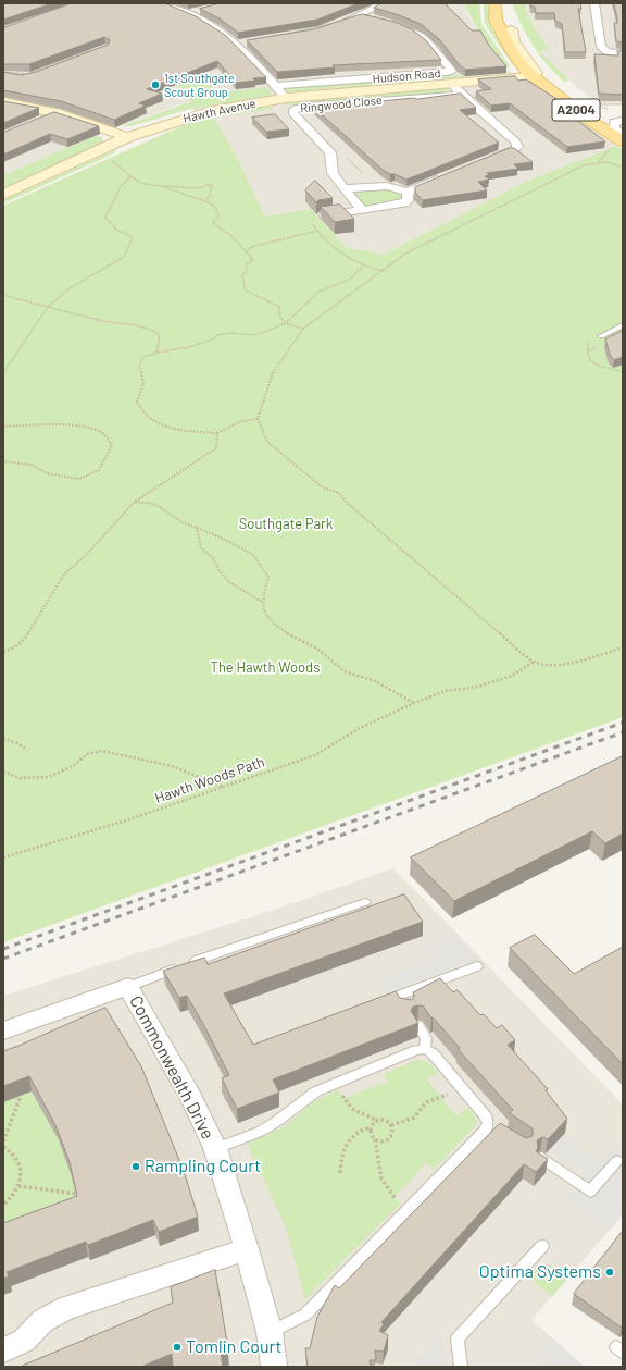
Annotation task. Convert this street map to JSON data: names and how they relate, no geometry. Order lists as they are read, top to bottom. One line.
{"streets":{"main road":["A2004"],"street":["Hudson Road","Ringwood Close","Hawth Avenue","Commonwealth Drive"],"path":["Hawth Woods Path"]},"crossings":[["A2004","Hawth Avenue"]],"parks":["Southgate Park","The Hawth Woods"],"places":["1st Southgate Scout Group","Rampling Court","Optima Systems","Tomlin Court"]}
